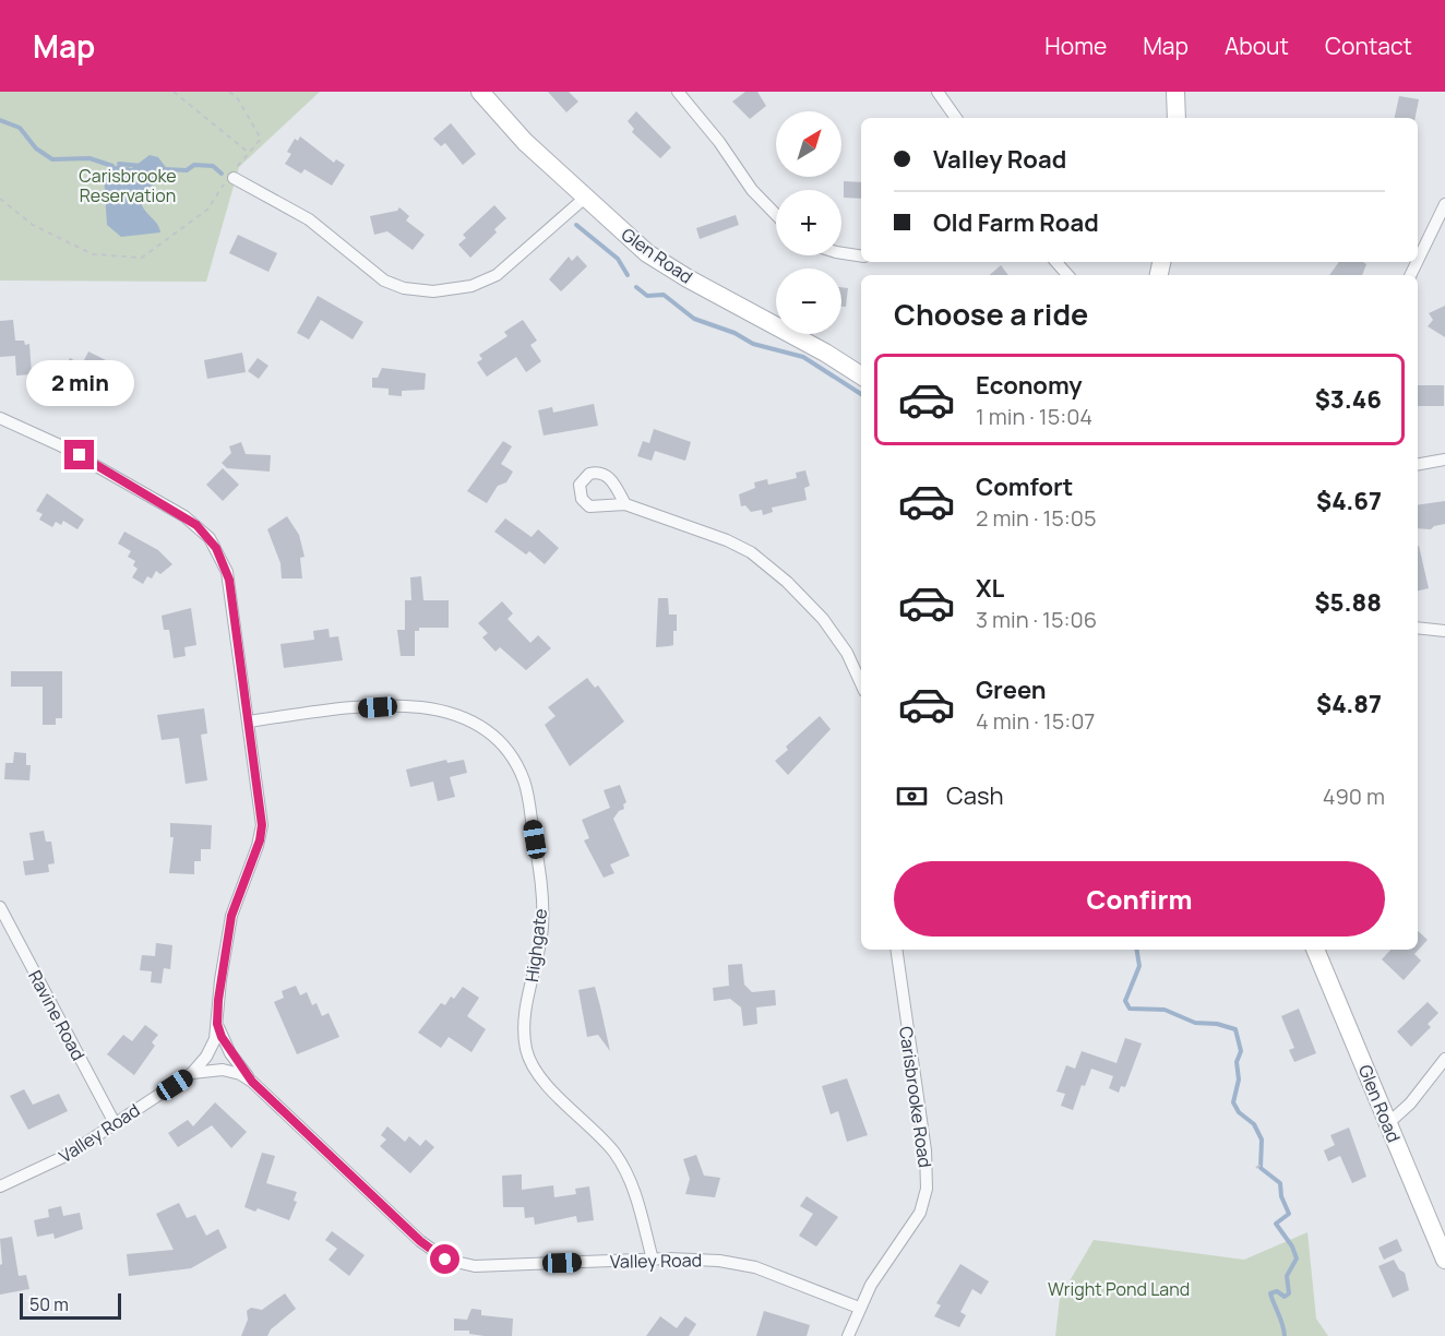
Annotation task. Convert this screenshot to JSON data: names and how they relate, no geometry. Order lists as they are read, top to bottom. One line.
{"streets":{"street":["Glen Road","Highgate","Ravine Road","Carisbrooke Road","Valley Road"]},"crossings":[["Highgate","Valley Road"],["Ravine Road","Valley Road"],["Carisbrooke Road","Valley Road"]],"parks":["Carisbrooke Reservation","Wright Pond Land"],"scale_bar":"50 m","north":"top right","page":{"header":"Map","nav":["Home","Map","About","Contact"],"map_buttons":["+","−"],"banner":["Valley Road","Old Farm Road"],"heading":"Choose a ride","list":[{"name":"Economy","note":"1 min · 15:04","value":"$3.46"},{"name":"Comfort","note":"2 min · 15:05","value":"$4.67"},{"name":"XL","note":"3 min · 15:06","value":"$5.88"},{"name":"Green","note":"4 min · 15:07","value":"$4.87"}],"bubble":"2 min","pay":["Cash","490 m"],"buttons":"Confirm","scale":"50 m"}}
